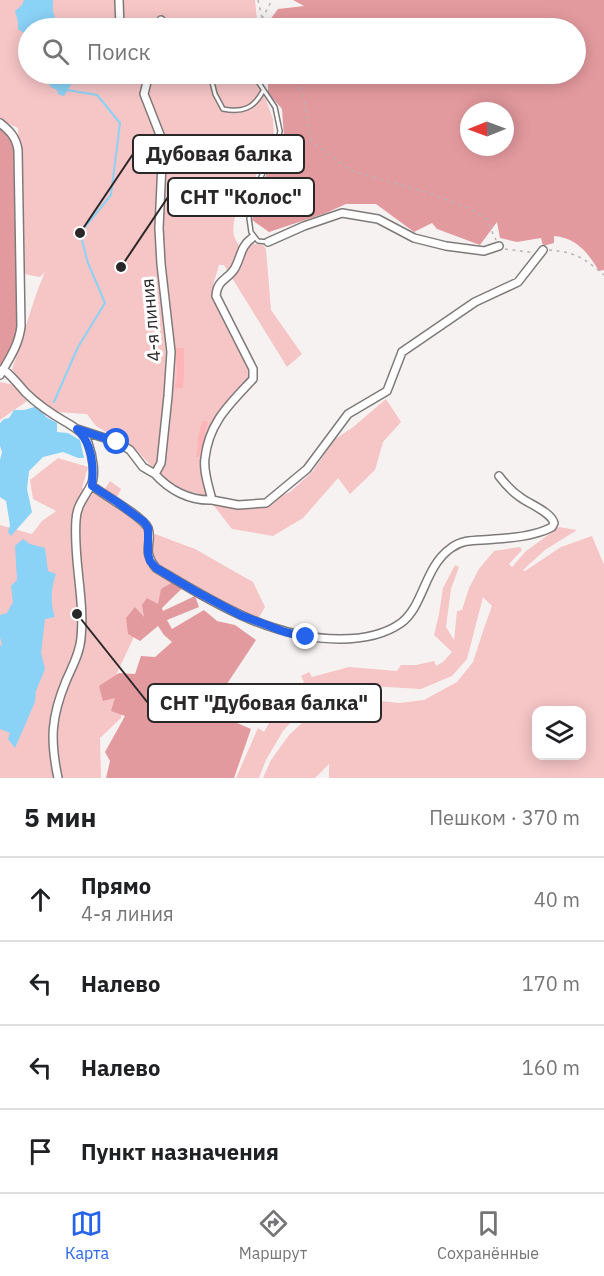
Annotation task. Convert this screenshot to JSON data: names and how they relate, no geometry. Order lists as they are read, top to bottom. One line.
{"streets":{"street":["4-я линия"]},"places":["Дубовая балка","СНТ \"Колос\"","СНТ \"Дубовая балка\""],"north":"left","page":{"search":"Поиск","heading":["5 мин","Пешком · 370 m"],"list":[["Прямо","4-я линия","40 m"],["Налево","170 m"],["Налево","160 m"],"Пункт назначения"],"nav":["Карта","Маршрут","Сохранённые"]}}
